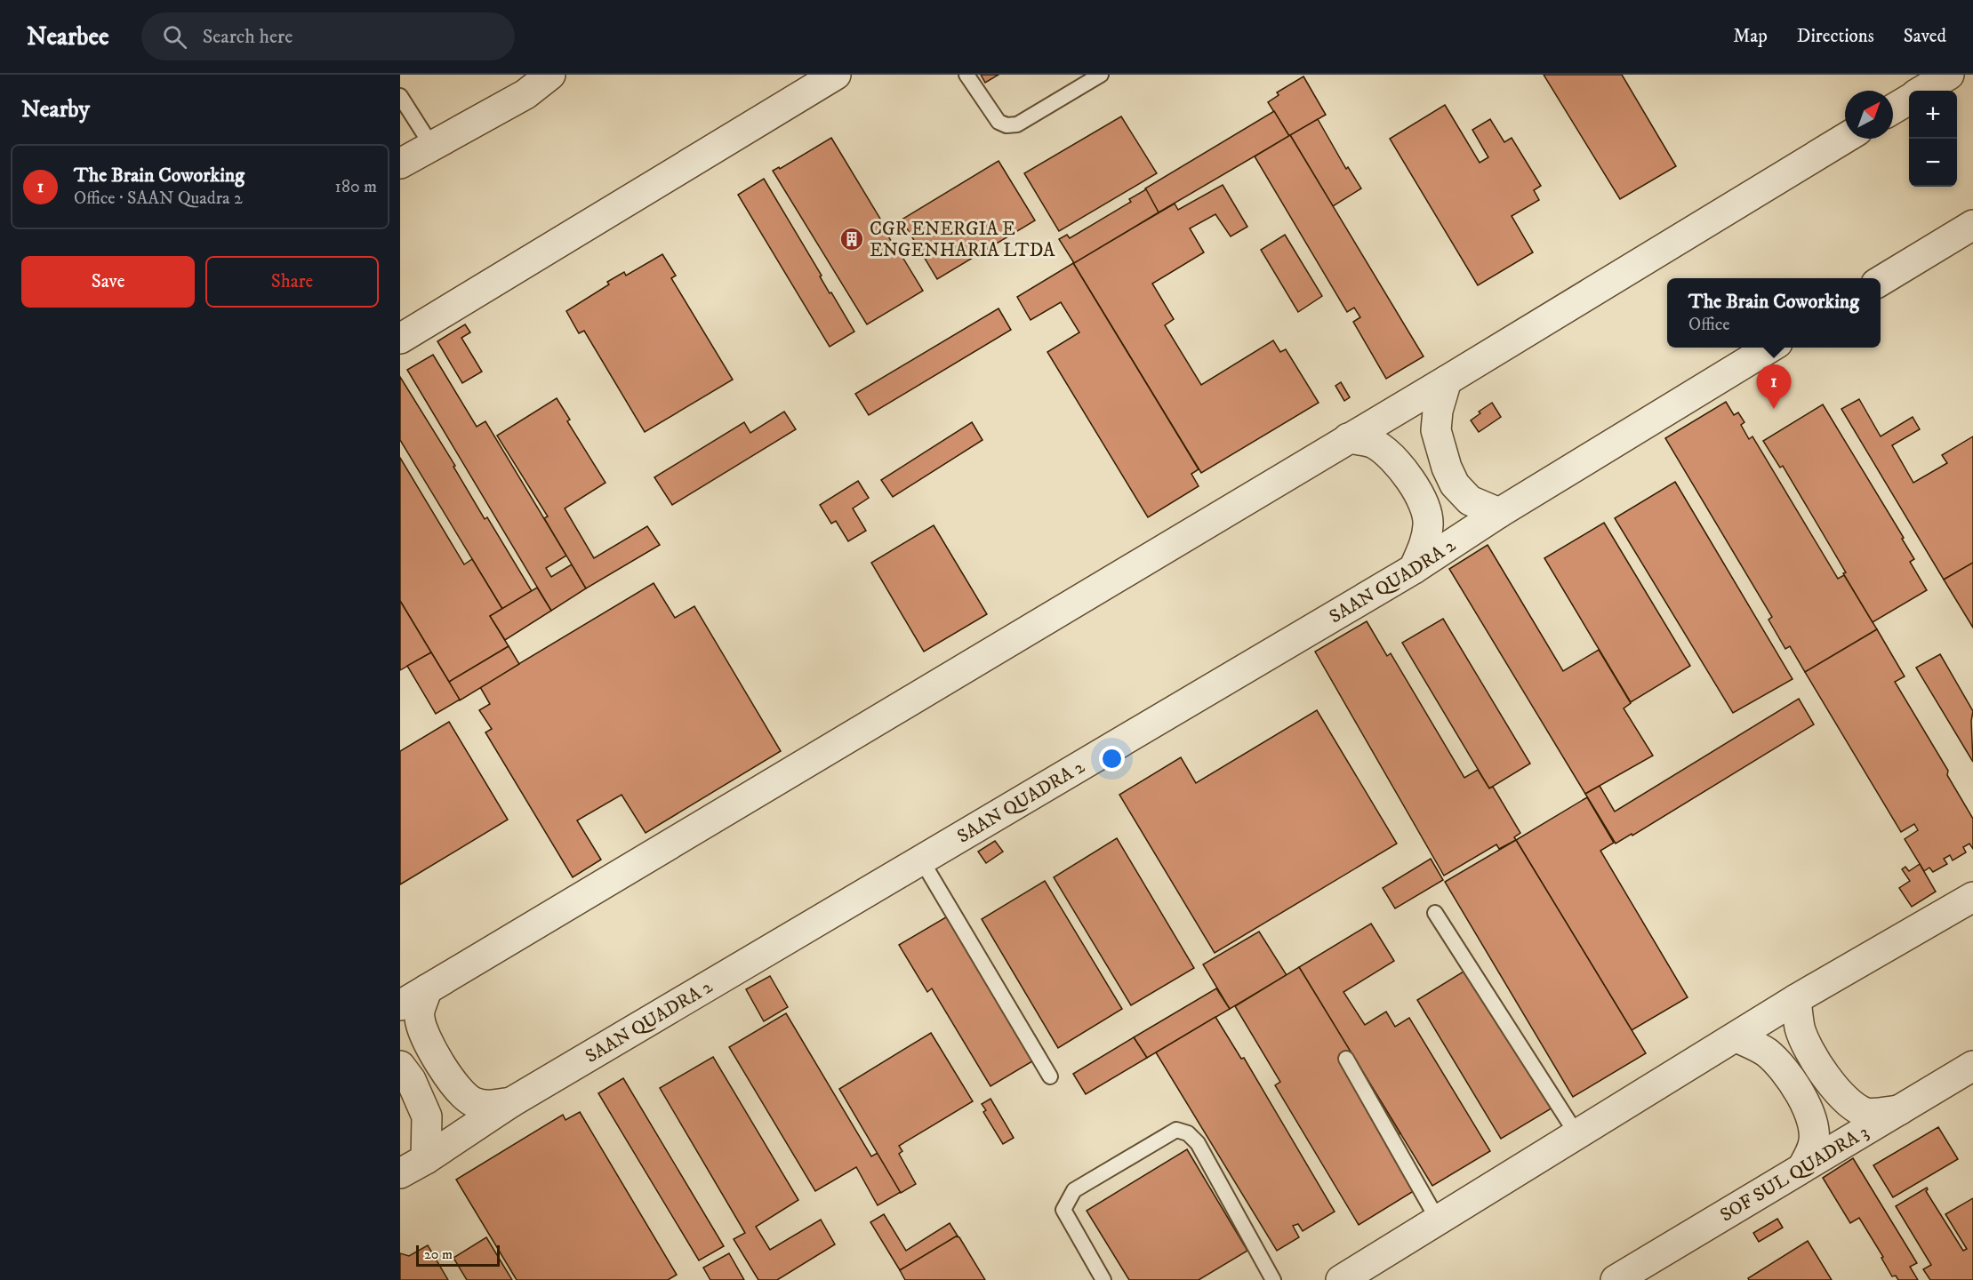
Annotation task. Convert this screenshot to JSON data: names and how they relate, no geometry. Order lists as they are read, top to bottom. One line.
{"streets":{"street":["SAAN QUADRA 2","SOF SUL QUADRA 3"]},"places":{"building":["CGR ENERGIA E ENGENHARIA LTDA"]},"scale_bar":"20 m","north":"top right","page":{"header":"Nearbee","search":"Search here","nav":["Map","Directions","Saved"],"heading":"Nearby","map_buttons":["+","−"],"list":[{"mark":"1","name":"The Brain Coworking","note":"Office · SAAN Quadra 2","value":"180 m"}],"buttons":["Save","Share"],"popup":["The Brain Coworking","Office"],"pins":"1","scale":"20 m"}}
